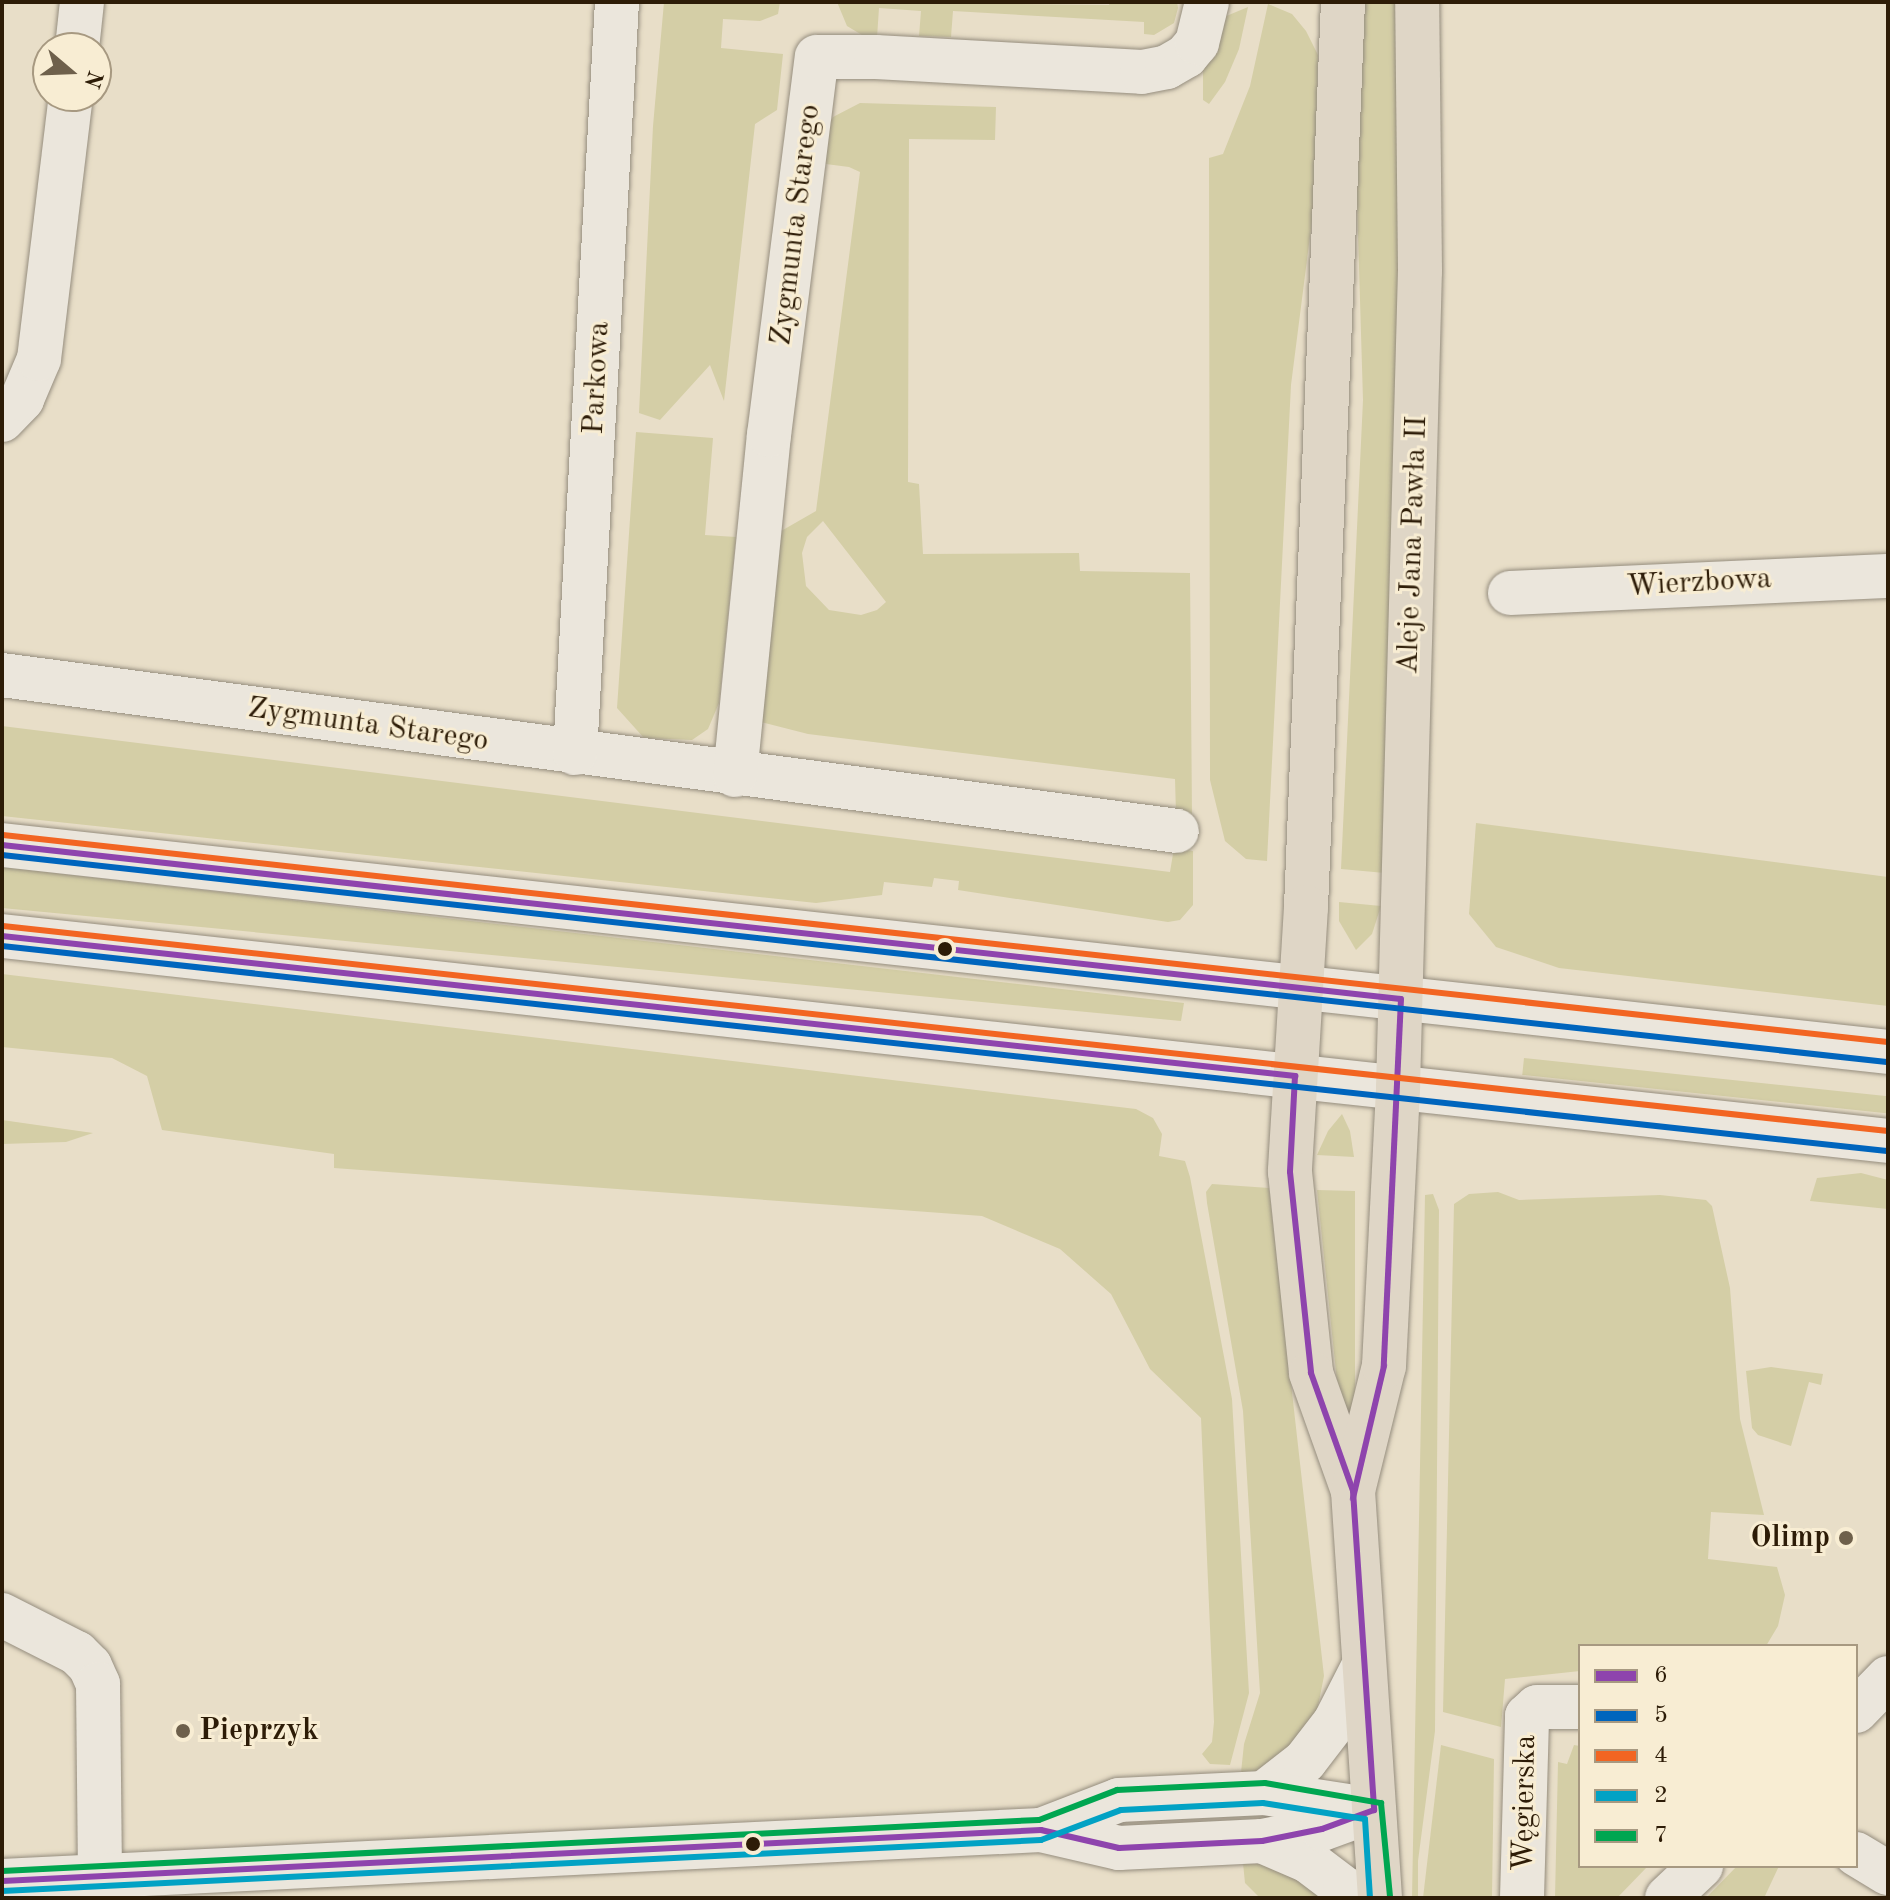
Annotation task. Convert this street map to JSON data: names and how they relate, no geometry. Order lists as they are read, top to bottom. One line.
{"streets":{"main road":["Aleje Jana Pawła II"],"street":["Zygmunta Starego","Parkowa","Wierzbowa","Węgierska"]},"crossings":[["Zygmunta Starego","Parkowa"]],"places":["Olimp","Pieprzyk"],"lines":["transit line 4","transit line 6","transit line 5","transit line 7","transit line 2"],"legend":["6","5","4","2","7"],"north":"right"}
